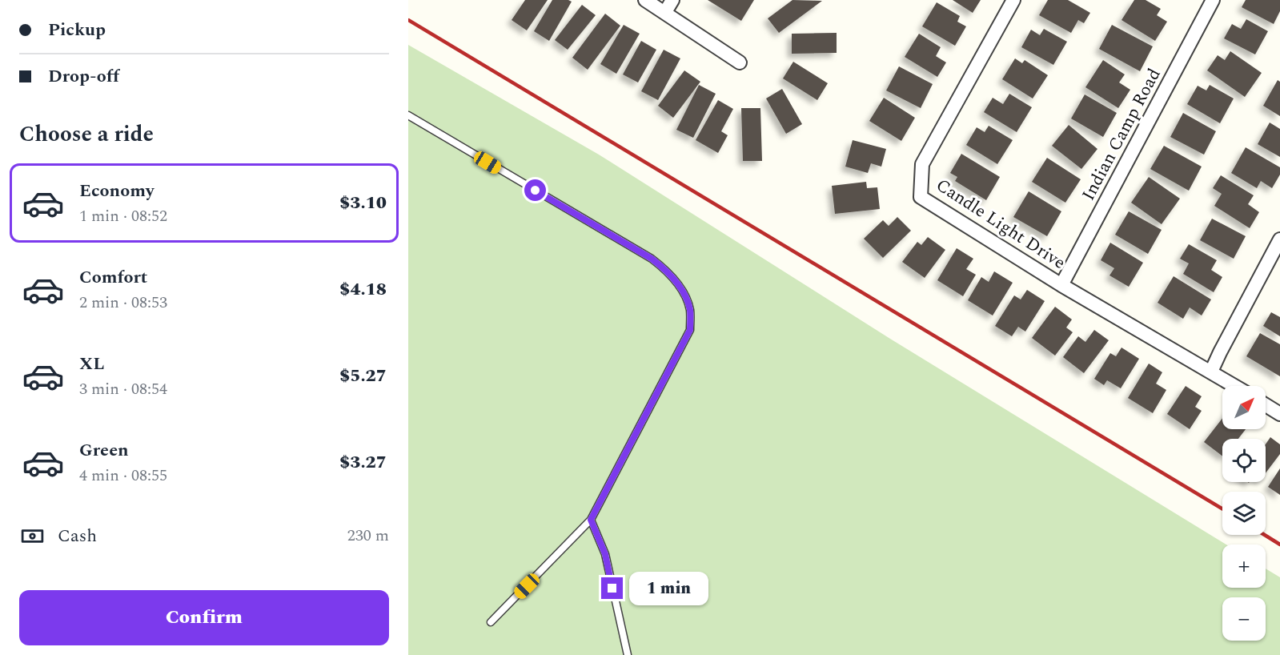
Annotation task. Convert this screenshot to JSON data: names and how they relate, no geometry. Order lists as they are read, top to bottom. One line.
{"streets":{"street":["Indian Camp Road","Candle Light Drive"]},"crossings":[["Indian Camp Road","Candle Light Drive"]],"north":"top right","page":{"banner":["Pickup","Drop-off"],"heading":"Choose a ride","list":[{"name":"Economy","note":"1 min · 08:52","value":"$3.10"},{"name":"Comfort","note":"2 min · 08:53","value":"$4.18"},{"name":"XL","note":"3 min · 08:54","value":"$5.27"},{"name":"Green","note":"4 min · 08:55","value":"$3.27"}],"map_buttons":["+","−"],"pay":["Cash","230 m"],"bubble":"1 min","buttons":"Confirm"}}
